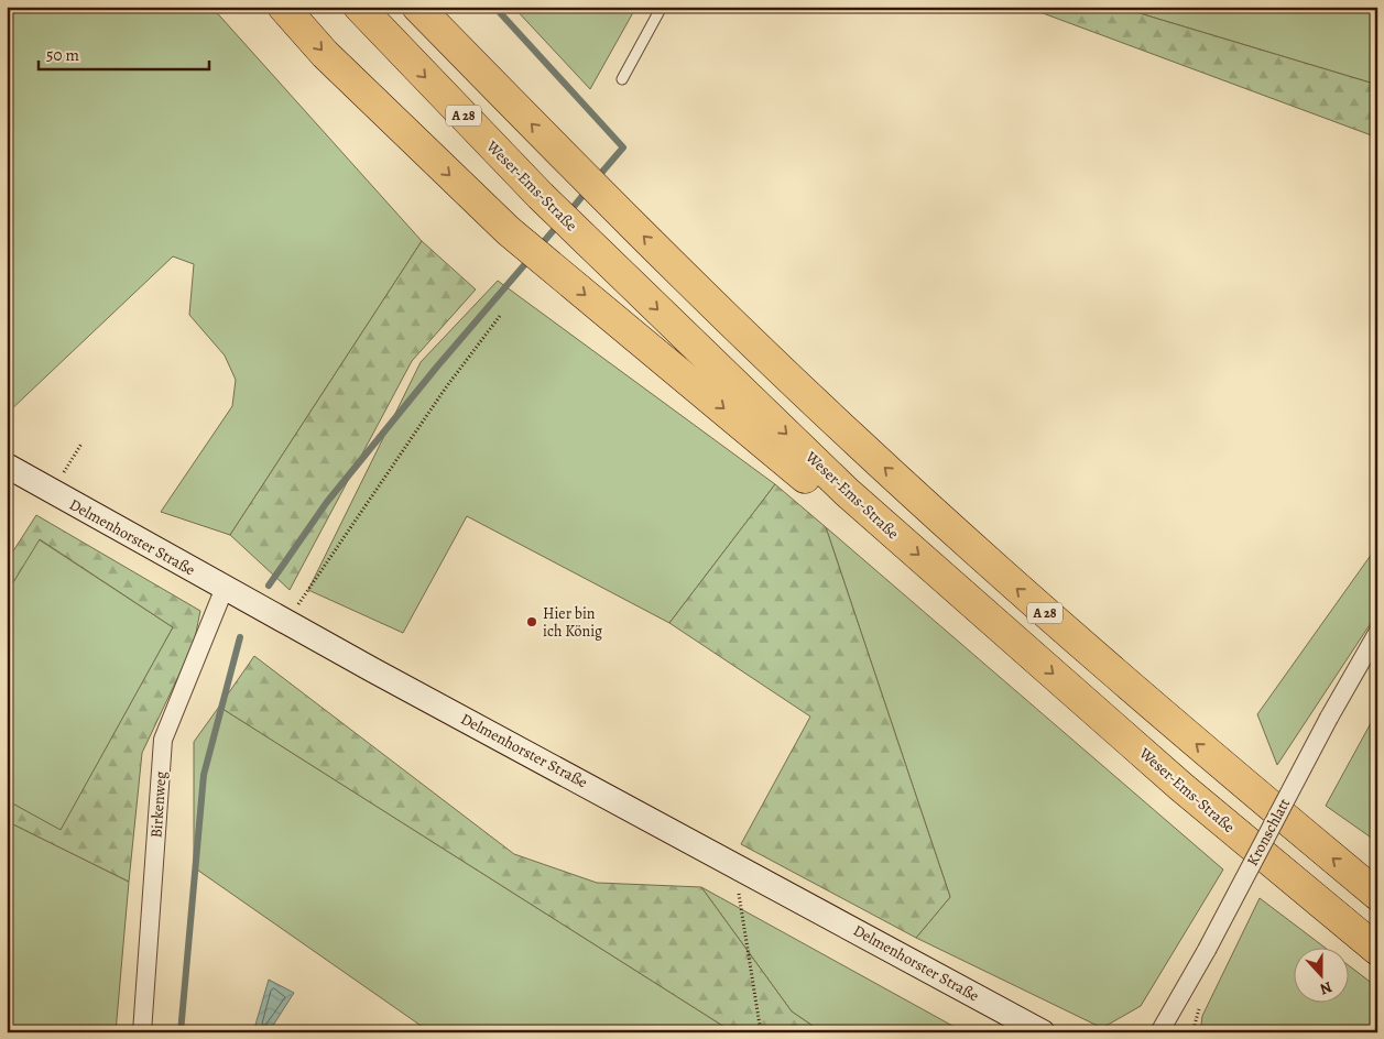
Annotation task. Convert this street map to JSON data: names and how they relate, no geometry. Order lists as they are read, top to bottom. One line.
{"streets":{"highway":["A 28","Weser-Ems-Straße"],"street":["Delmenhorster Straße","Birkenweg","Kronschlatt"]},"crossings":[["Delmenhorster Straße","Birkenweg"]],"places":["Hier bin ich König"],"scale_bar":"50 m","north":"bottom"}
